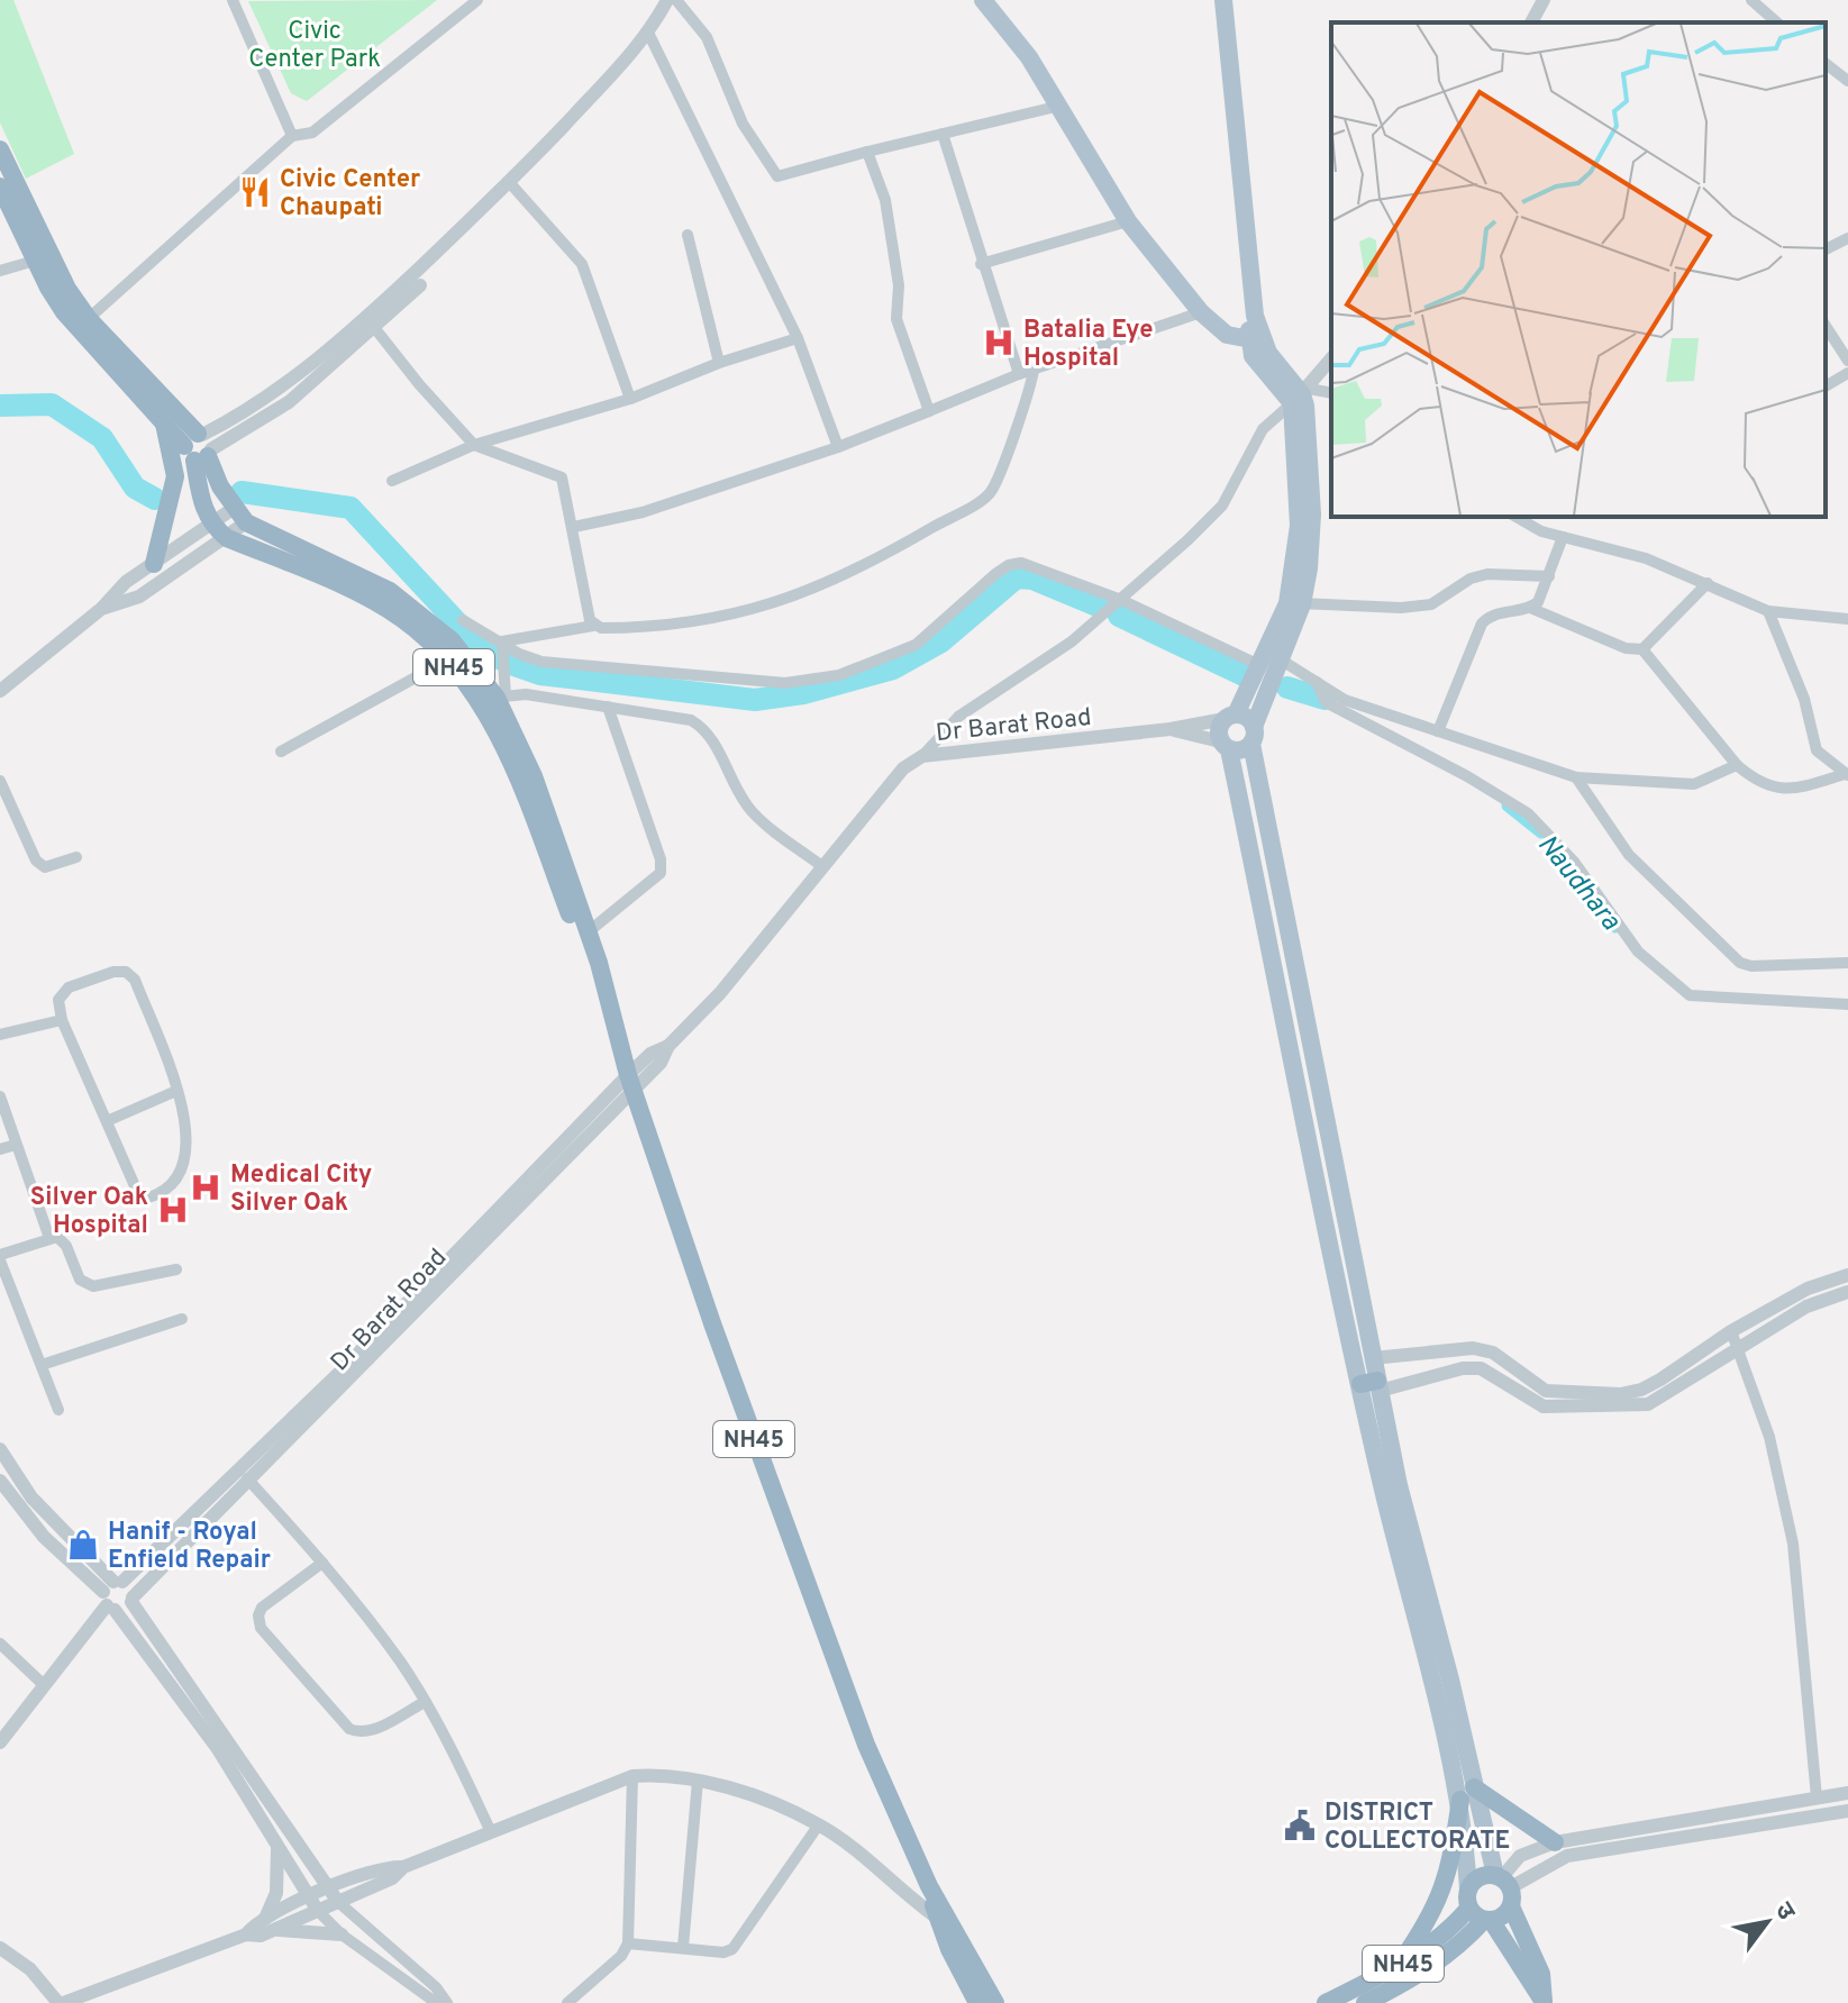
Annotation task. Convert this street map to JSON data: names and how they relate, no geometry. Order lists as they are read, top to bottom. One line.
{"streets":{"highway":["NH45"],"street":["Dr Barat Road"]},"crossings":[["NH45","Dr Barat Road"]],"water":["Naudhara"],"parks":["Civic Center Park"],"places":{"restaurant":["Civic Center Chaupati"],"hospital":["Batalia Eye Hospital","Medical City Silver Oak","Silver Oak Hospital"],"shop":["Hanif - Royal Enfield Repair"],"public building":["DISTRICT COLLECTORATE"]},"north":"top right"}
